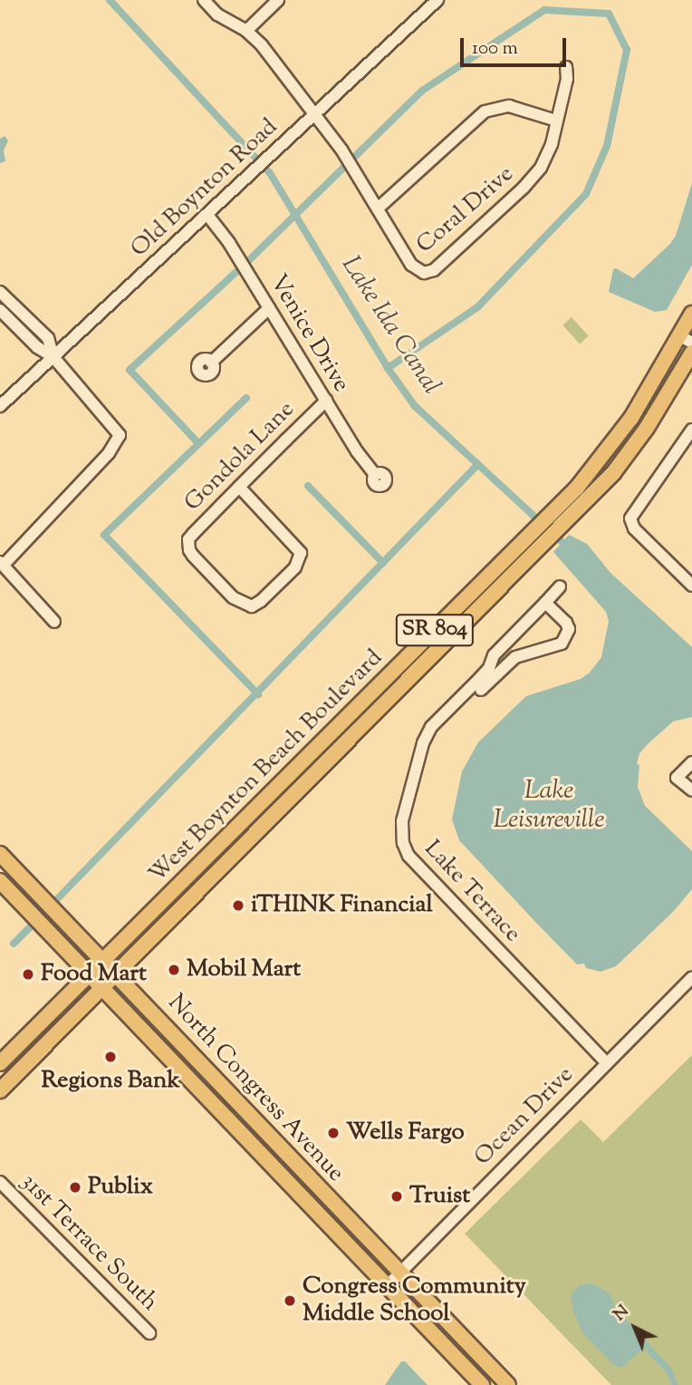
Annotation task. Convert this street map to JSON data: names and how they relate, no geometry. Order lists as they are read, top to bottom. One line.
{"streets":{"main road":["SR 804","West Boynton Beach Boulevard","North Congress Avenue"],"street":["Old Boynton Road","Coral Drive","Venice Drive","Gondola Lane","Lake Terrace","Ocean Drive","31st Terrace South"]},"crossings":[["Old Boynton Road","Coral Drive"],["Old Boynton Road","Venice Drive"],["Venice Drive","Gondola Lane"],["West Boynton Beach Boulevard","North Congress Avenue"],["Lake Terrace","Ocean Drive"],["North Congress Avenue","Ocean Drive"]],"water":["Lake Ida Canal","Lake Leisureville"],"places":["iTHINK Financial","Mobil Mart","Food Mart","Regions Bank","Wells Fargo","Publix","Truist","Congress Community Middle School"],"scale_bar":"100 m","north":"top left"}
